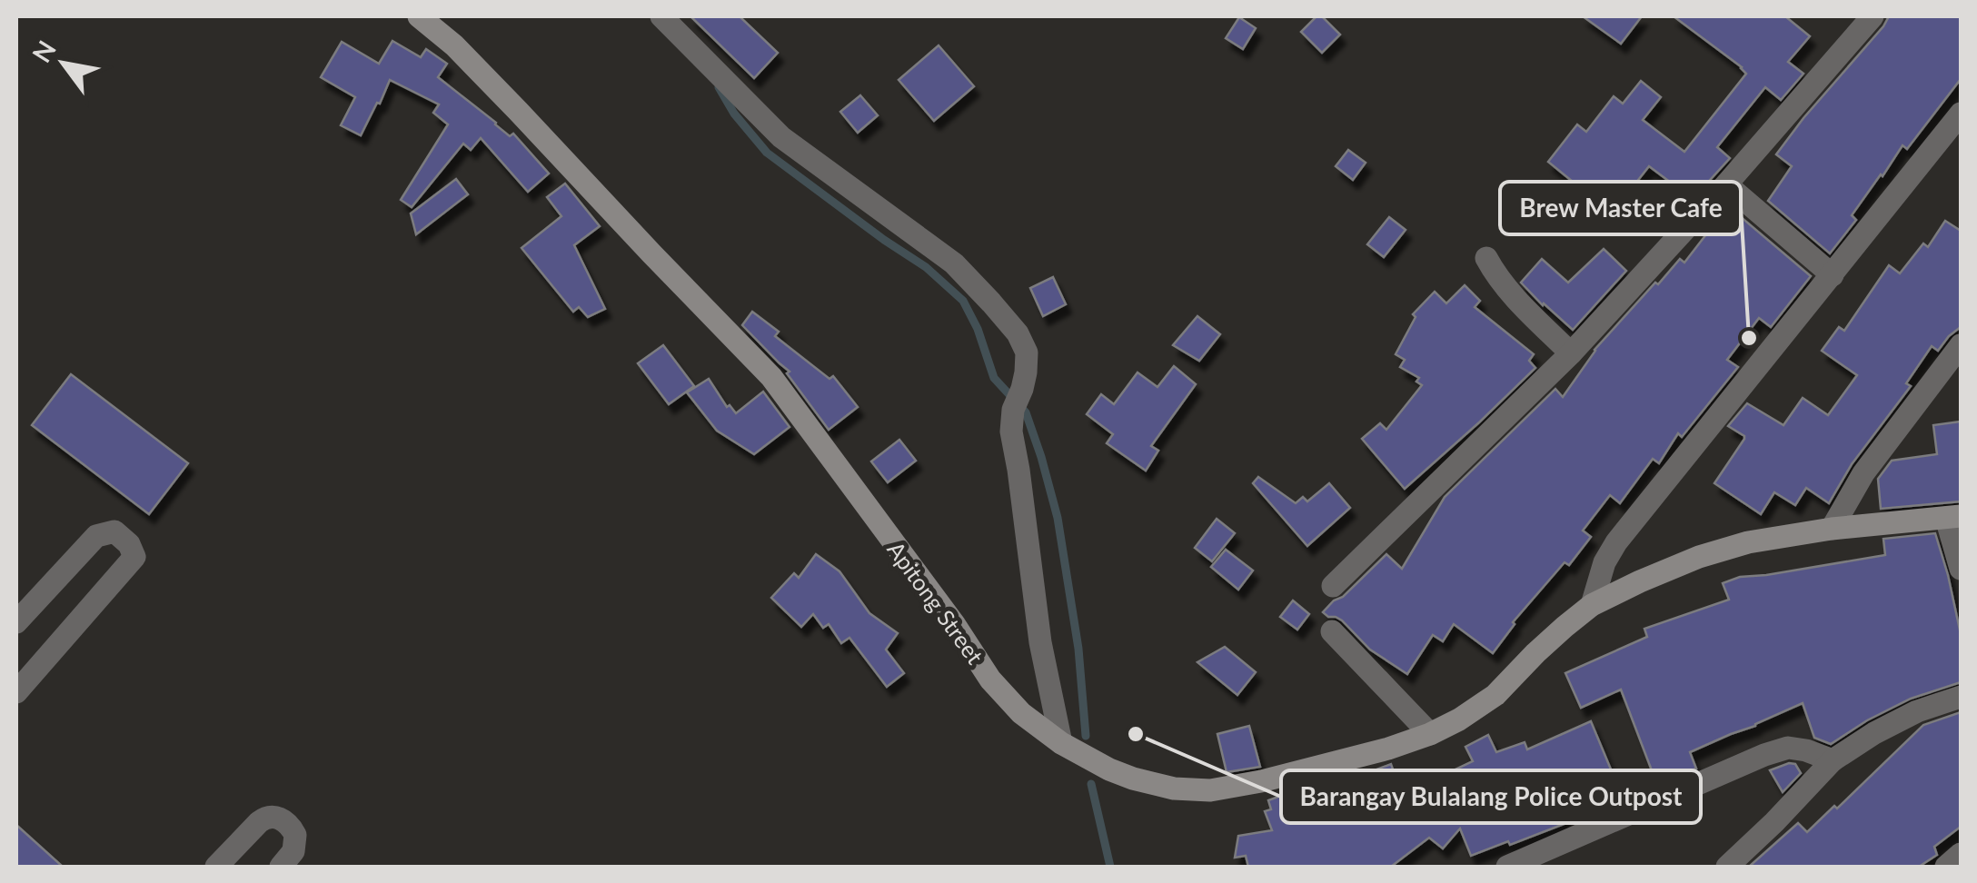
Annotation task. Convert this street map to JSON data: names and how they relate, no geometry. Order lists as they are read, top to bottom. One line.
{"streets":{"street":["Apitong Street"]},"places":["Brew Master Cafe","Barangay Bulalang Police Outpost"],"north":"top left"}
